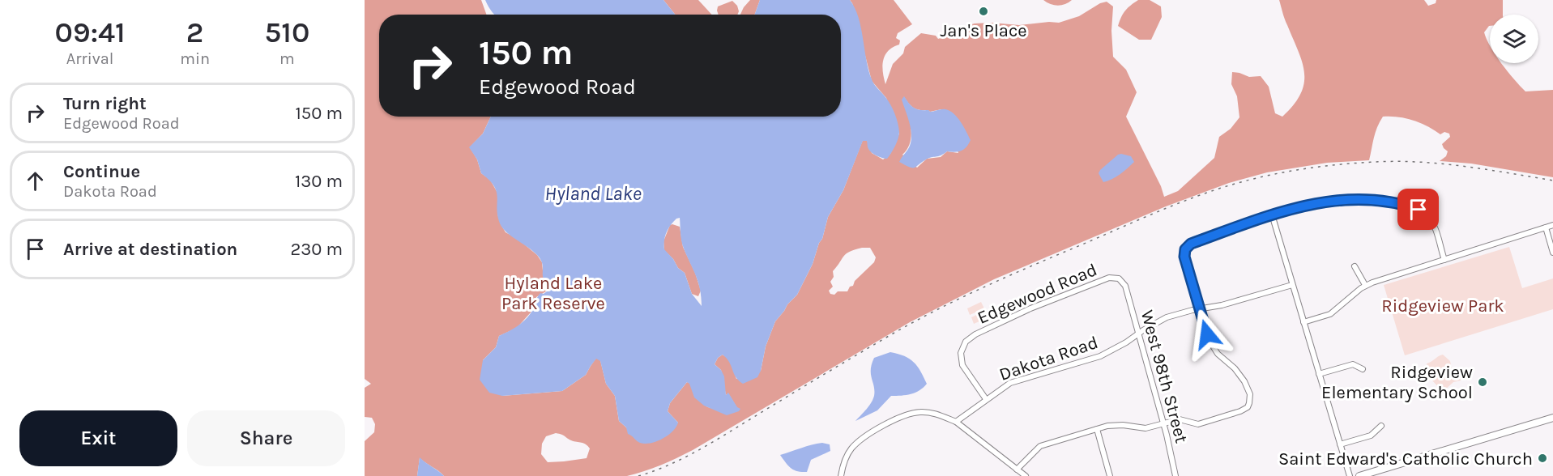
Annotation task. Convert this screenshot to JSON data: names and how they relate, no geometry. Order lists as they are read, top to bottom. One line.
{"streets":{"street":["Edgewood Road","Dakota Road","West 98th Street"]},"crossings":[["Edgewood Road","Dakota Road"],["Edgewood Road","West 98th Street"],["Dakota Road","West 98th Street"]],"water":["Hyland Lake"],"parks":["Hyland Lake Park Reserve","Ridgeview Park"],"places":["Jan's Place","Ridgeview Elementary School","Saint Edward's Catholic Church"],"page":{"eta":["09:41","Arrival","2","min","510","m"],"turn":["150 m","Edgewood Road"],"list":[{"name":"Turn right","note":"Edgewood Road","value":"150 m"},{"name":"Continue","note":"Dakota Road","value":"130 m"},{"name":"Arrive at destination","value":"230 m"}],"buttons":["Exit","Share"]}}
